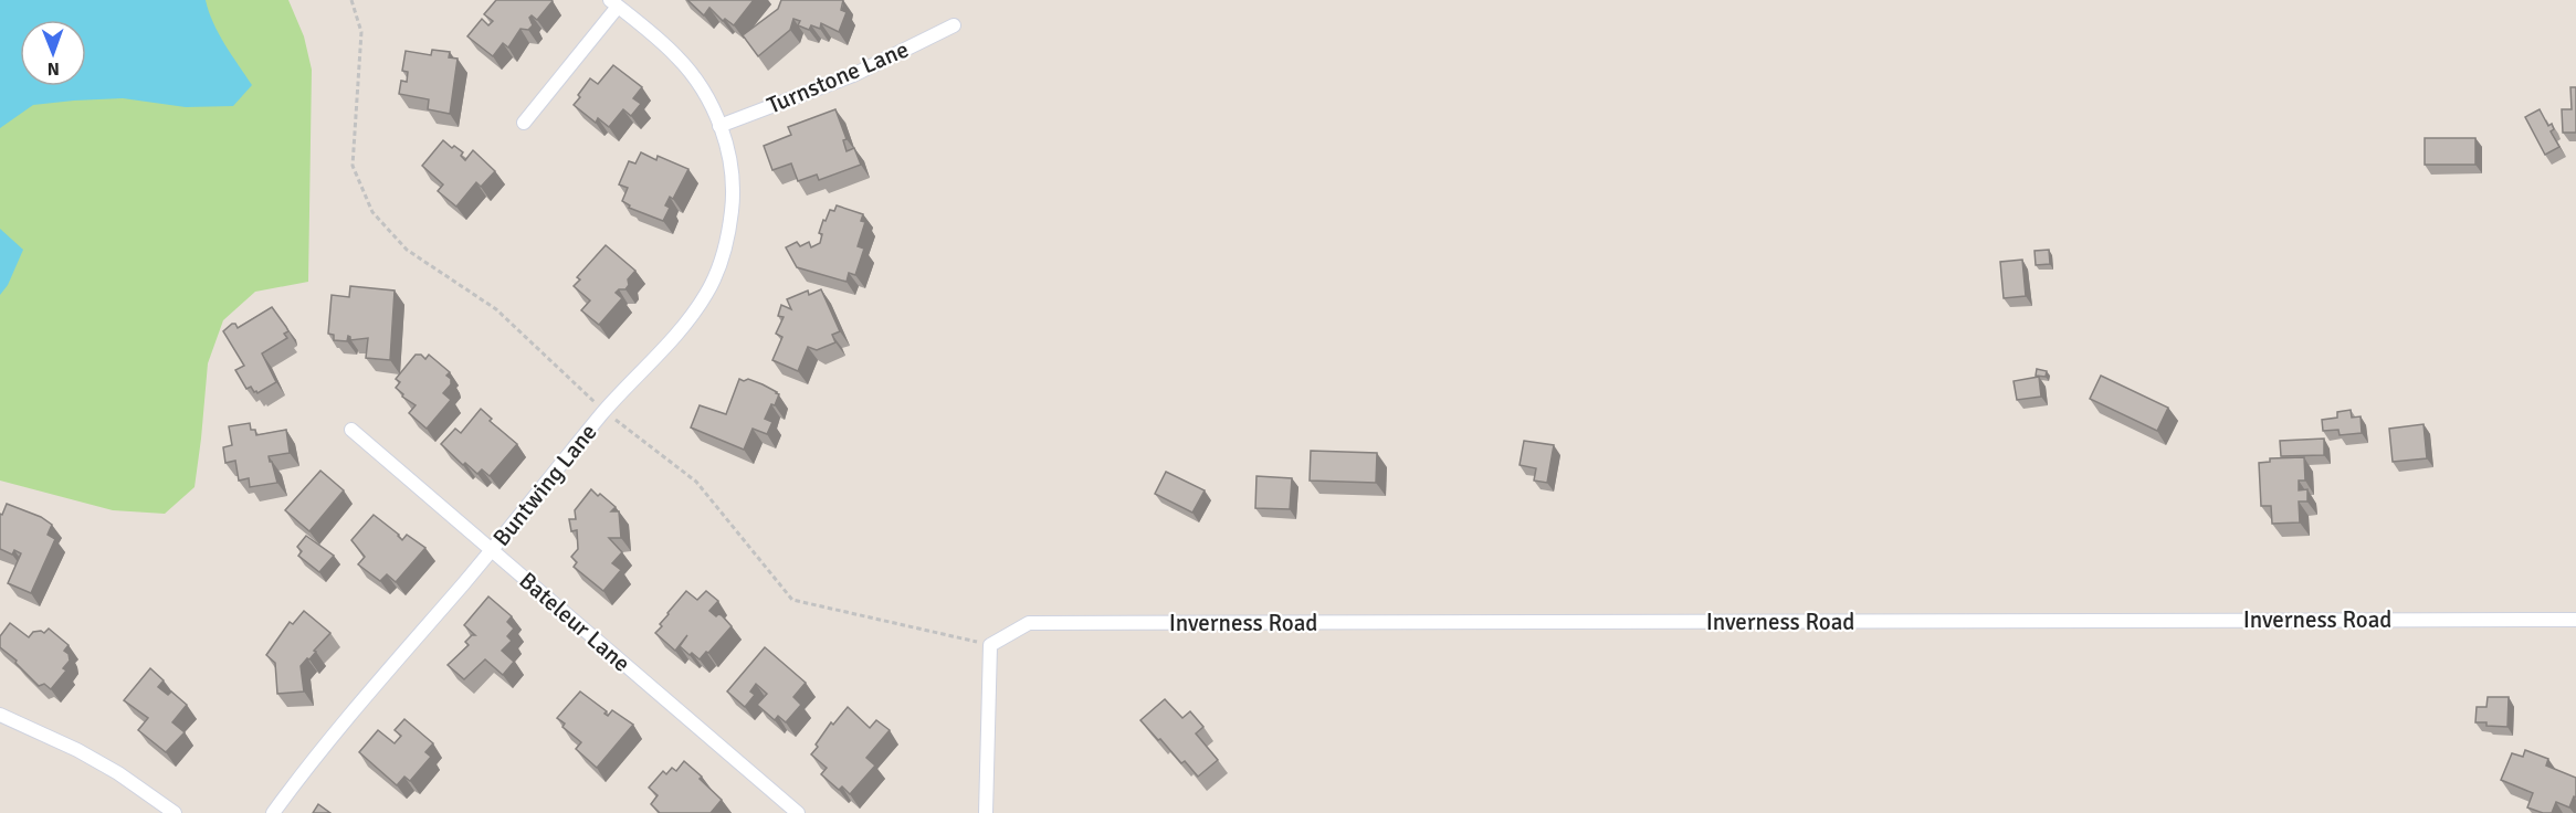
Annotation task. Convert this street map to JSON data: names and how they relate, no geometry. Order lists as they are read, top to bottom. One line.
{"streets":{"street":["Turnstone Lane","Buntwing Lane","Inverness Road","Bateleur Lane"]},"crossings":[["Turnstone Lane","Buntwing Lane"],["Buntwing Lane","Bateleur Lane"]],"north":"bottom"}
